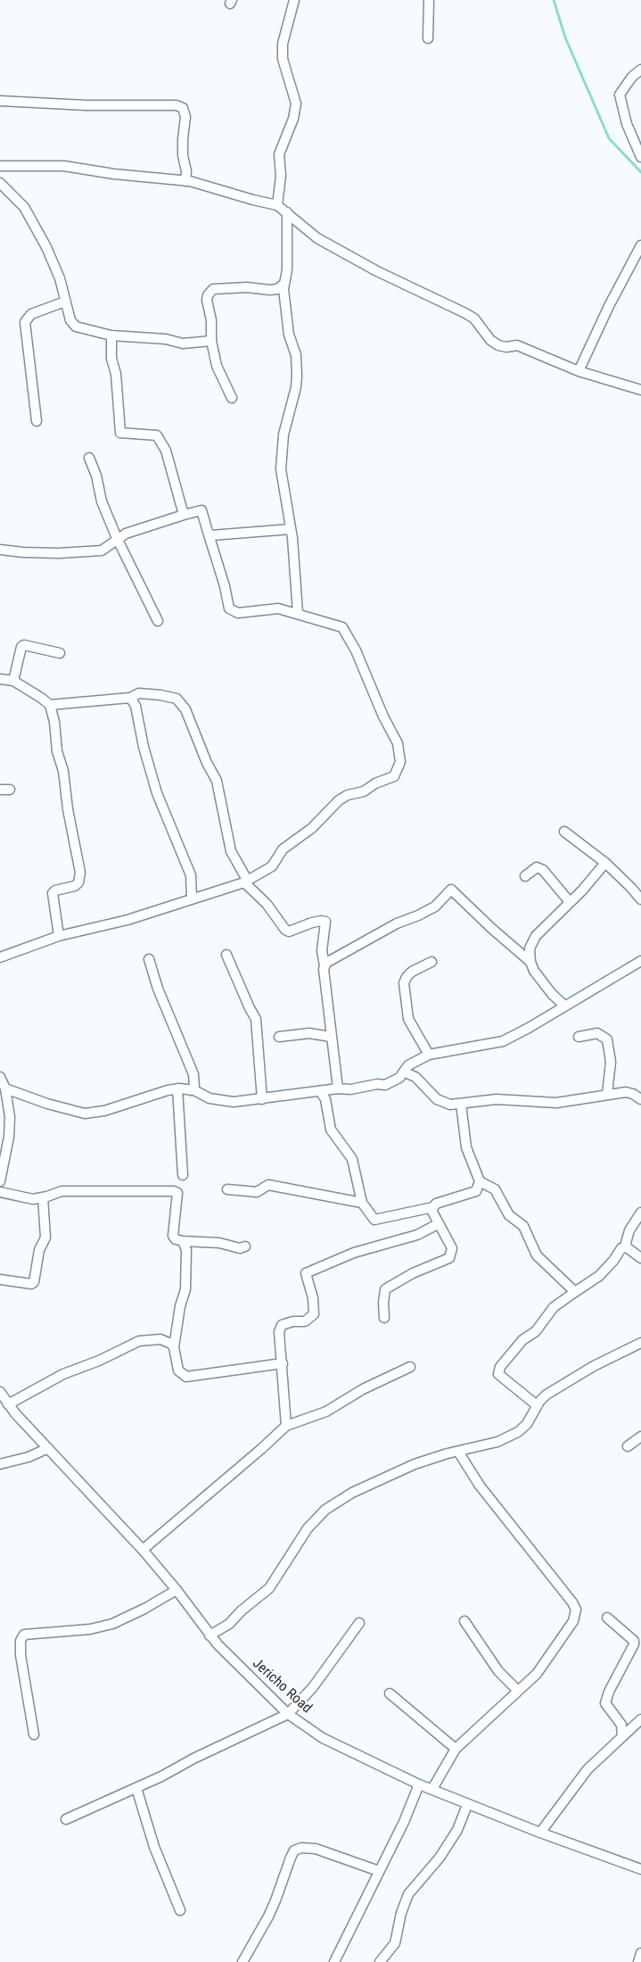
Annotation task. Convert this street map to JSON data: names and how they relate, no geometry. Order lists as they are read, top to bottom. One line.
{"streets":{"street":["Jericho Road"]}}
